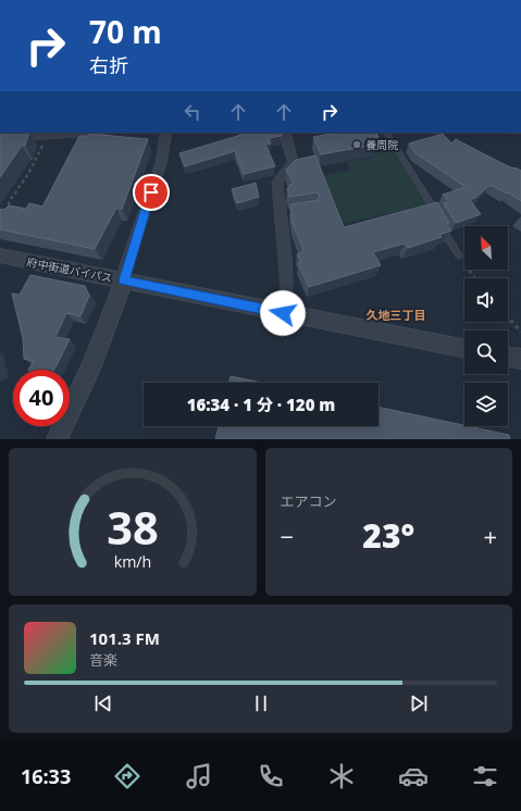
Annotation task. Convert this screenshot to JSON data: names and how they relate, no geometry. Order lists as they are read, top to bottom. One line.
{"streets":{"street":["府中街道バイパス"]},"districts":["久地三丁目"],"places":["養周院"],"north":"top left","page":{"turn":["70 m","右折"],"limit":"40","trip":"16:34 · 1 分 · 120 m","tile":"エアコン","heat":["−","23°","+"],"song":["101.3 FM","音楽"],"tabs":"16:33","gauge":["38","km/h"]}}
